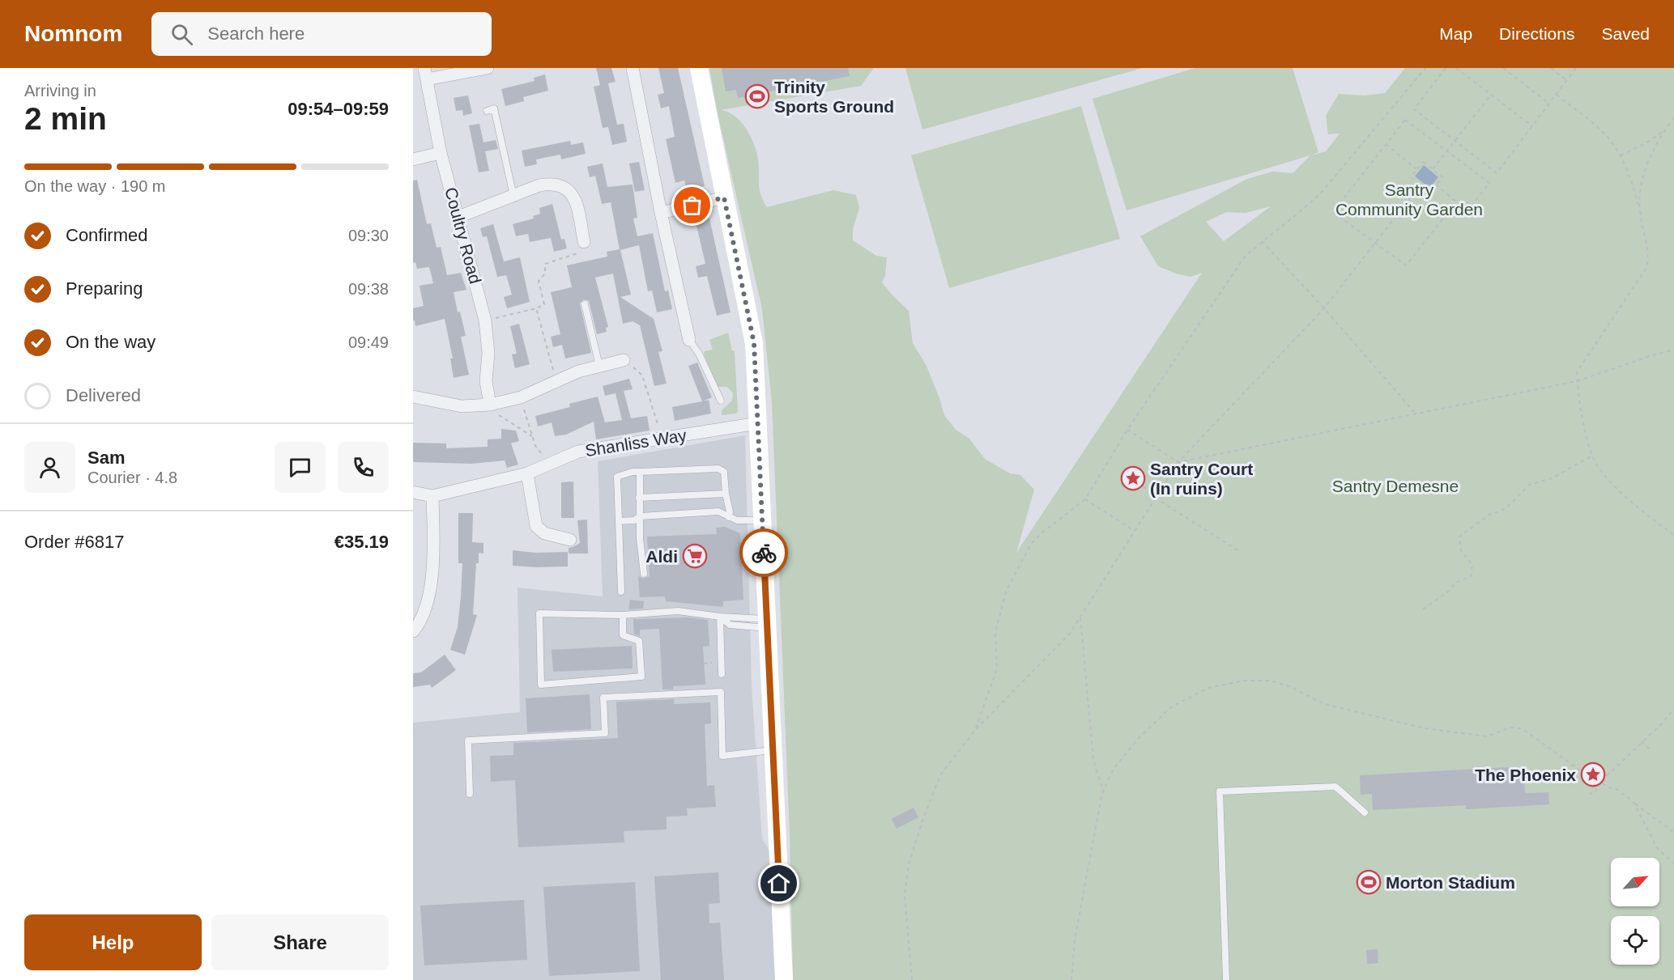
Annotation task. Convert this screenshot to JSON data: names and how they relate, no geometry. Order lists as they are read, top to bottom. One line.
{"streets":{"street":["Coultry Road","Shanliss Way"]},"parks":["Santry Community Garden","Santry Demesne"],"places":{"sports":["Trinity Sports Ground","Morton Stadium"],"place":["Santry Court (In ruins)","The Phoenix"],"supermarket":["Aldi"]},"north":"top right","page":{"header":"Nomnom","search":"Search here","nav":["Map","Directions","Saved"],"heading":["2 min","Arriving in","09:54–09:59"],"panel":["Sam","Courier · 4.8","Order #6817","€35.19"],"bar":"On the way · 190 m","list":[["Confirmed","09:30"],["Preparing","09:38"],["On the way","09:49"],"Delivered"],"buttons":["Help","Share"]}}
